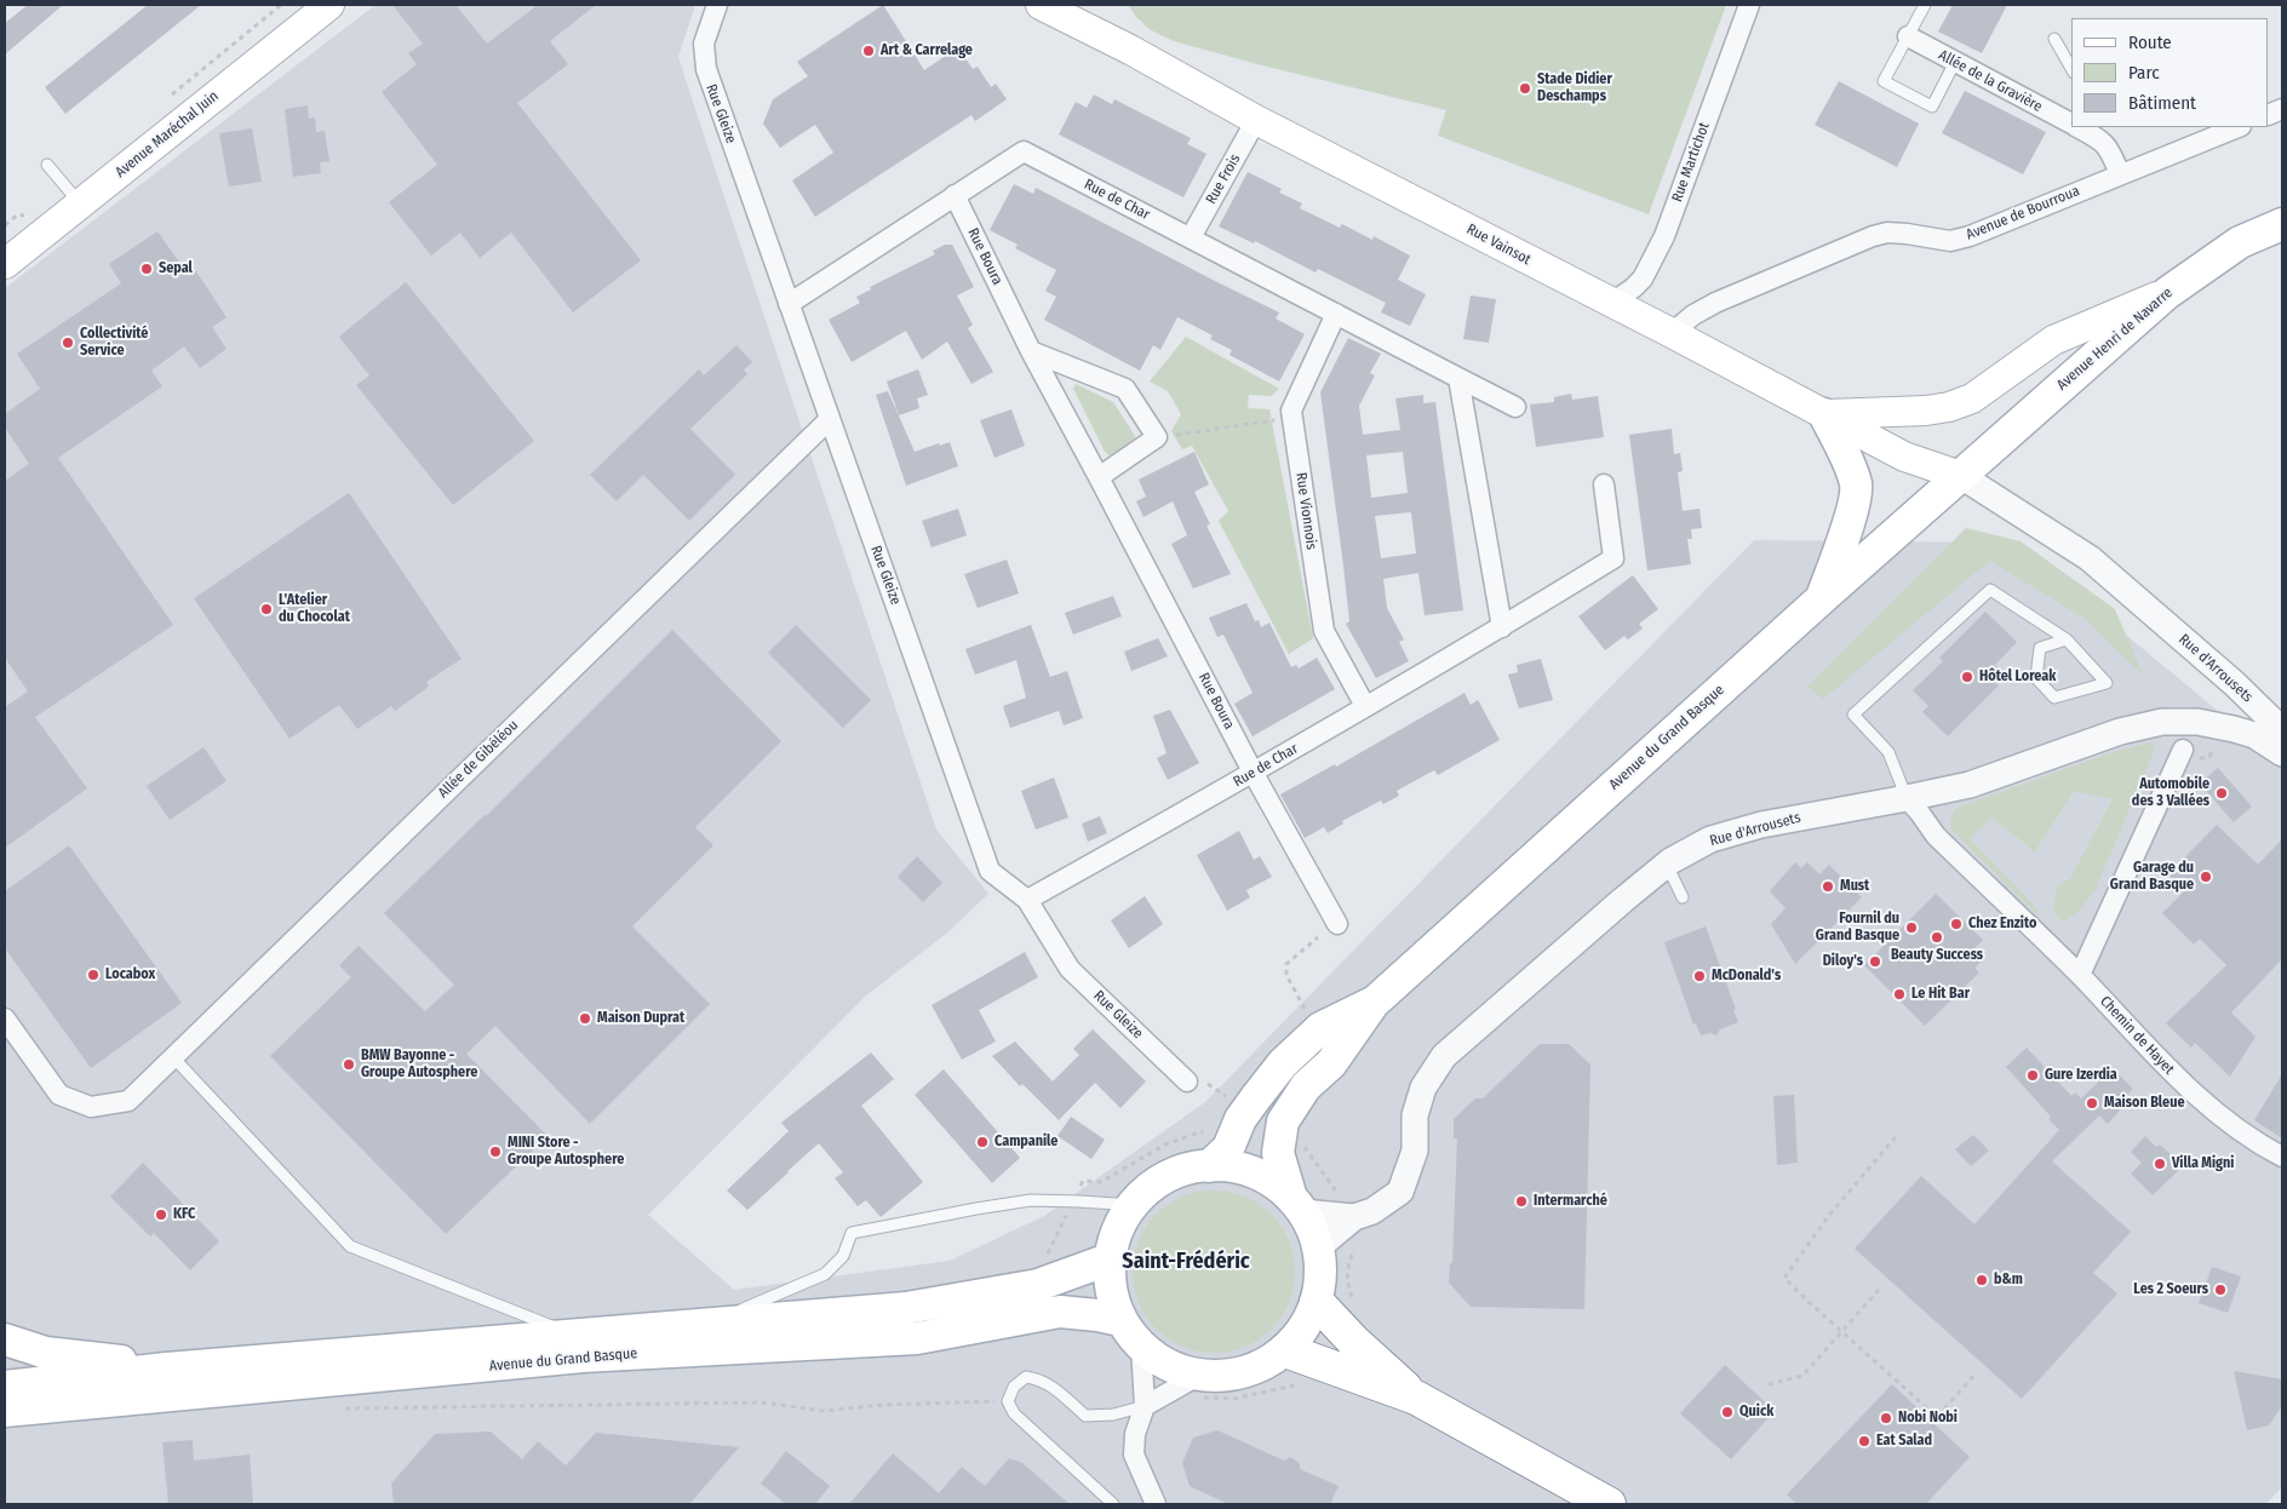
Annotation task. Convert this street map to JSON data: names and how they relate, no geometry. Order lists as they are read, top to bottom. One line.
{"streets":{"main road":["Avenue Maréchal Juin","Rue Vainsot","Avenue Henri de Navarre","Avenue du Grand Basque"],"street":["Allée de la Gravière","Rue Gleize","Rue Martichot","Rue Frois","Rue de Char","Avenue de Bourroua","Rue Boura","Rue Vionnois","Rue d'Arrousets","Allée de Gibéléou","Chemin de Hayet"]},"crossings":[["Rue Gleize","Rue de Char"],["Rue Gleize","Allée de Gibéléou"],["Rue Martichot","Rue Vainsot"],["Rue Frois","Rue de Char"],["Rue Frois","Rue Vainsot"],["Rue de Char","Rue Boura"],["Rue de Char","Rue Vionnois"],["Avenue de Bourroua","Rue Vainsot"],["Rue Vainsot","Avenue Henri de Navarre"],["Rue Vainsot","Rue d'Arrousets"],["Rue Vainsot","Avenue du Grand Basque"],["Avenue Henri de Navarre","Rue d'Arrousets"],["Avenue Henri de Navarre","Avenue du Grand Basque"],["Rue d'Arrousets","Avenue du Grand Basque"],["Rue d'Arrousets","Chemin de Hayet"]],"districts":["Saint-Frédéric"],"places":["Art & Carrelage","Stade Didier Deschamps","Sepal","Collectivité Service","L'Atelier du Chocolat","Hôtel Loreak","Automobile des 3 Vallées","Garage du Grand Basque","Must","Chez Enzito","Fournil du Grand Basque","Beauty Success","Diloy's","Locabox","McDonald's","Le Hit Bar","Maison Duprat","BMW Bayonne - Groupe Autosphere","Gure Izerdia","Maison Bleue","Campanile","MINI Store - Groupe Autosphere","Villa Migni","Intermarché","KFC","b&m","Les 2 Soeurs","Quick","Nobi Nobi","Eat Salad"],"legend":["Route","Parc","Bâtiment"]}
